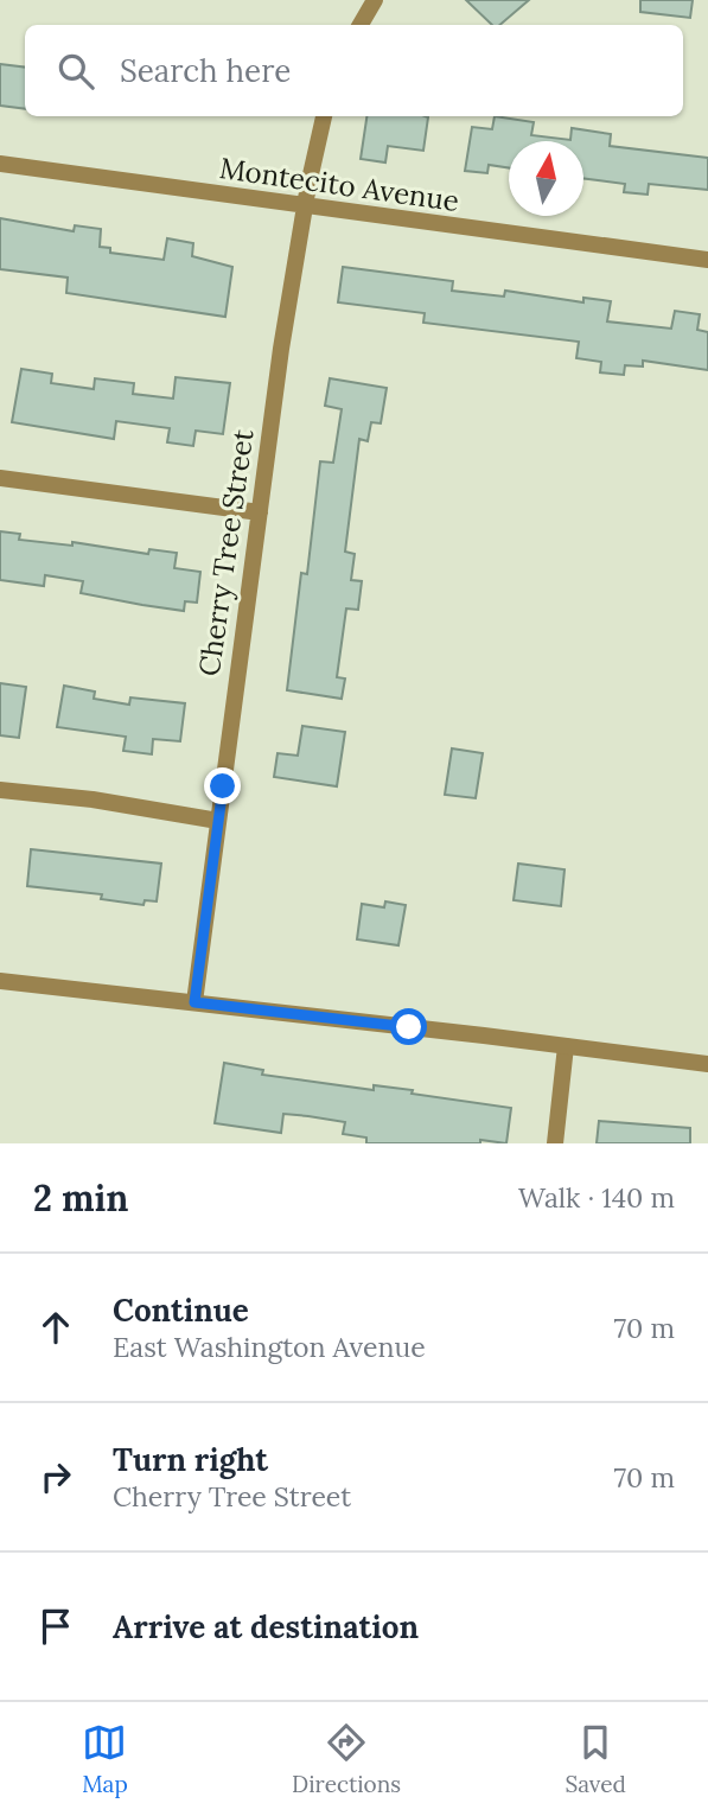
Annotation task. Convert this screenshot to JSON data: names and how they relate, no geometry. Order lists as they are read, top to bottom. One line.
{"streets":{"street":["Montecito Avenue","Cherry Tree Street"]},"crossings":[["Montecito Avenue","Cherry Tree Street"]],"north":"top","page":{"search":"Search here","heading":["2 min","Walk · 140 m"],"list":[["Continue","East Washington Avenue","70 m"],["Turn right","Cherry Tree Street","70 m"],"Arrive at destination"],"nav":["Map","Directions","Saved"]}}
